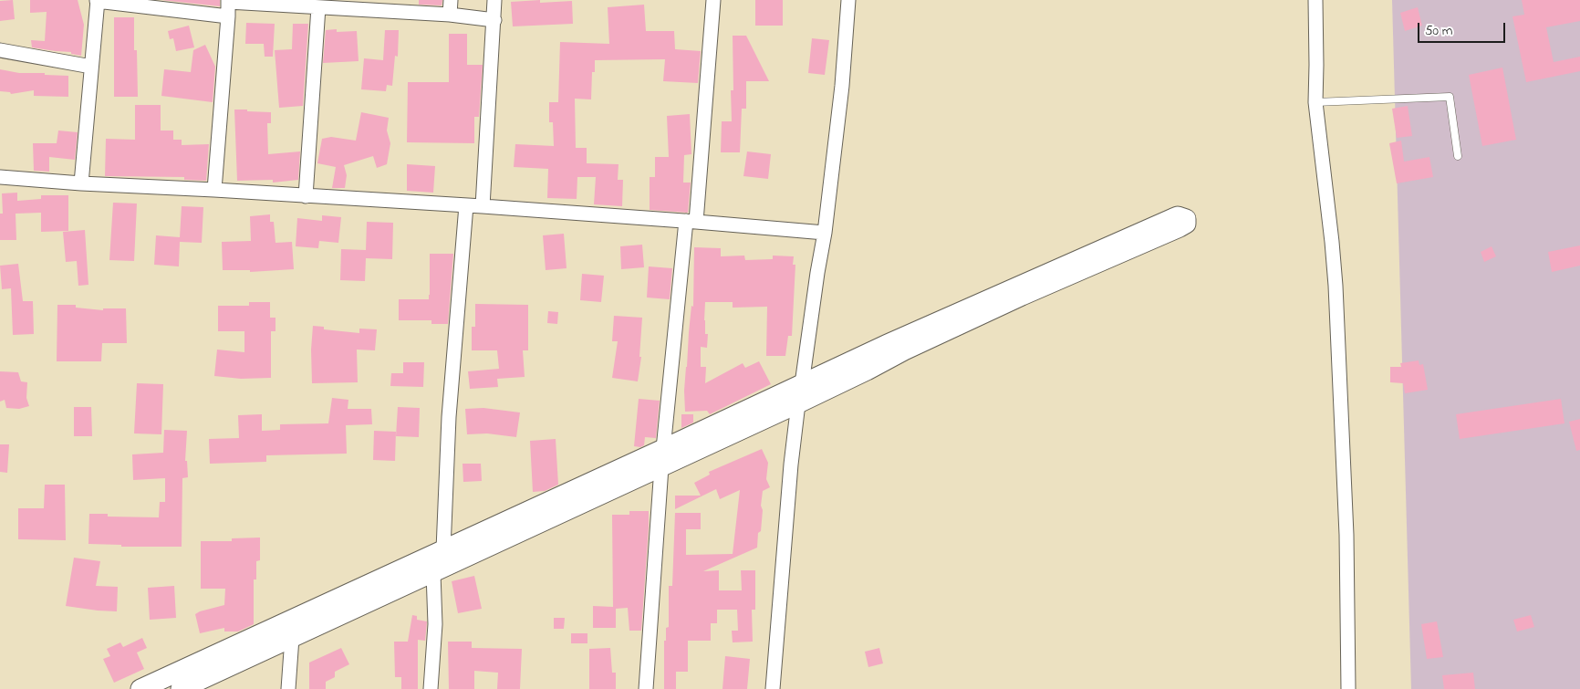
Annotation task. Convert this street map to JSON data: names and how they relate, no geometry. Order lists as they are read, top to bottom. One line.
{"scale_bar":"50 m"}
